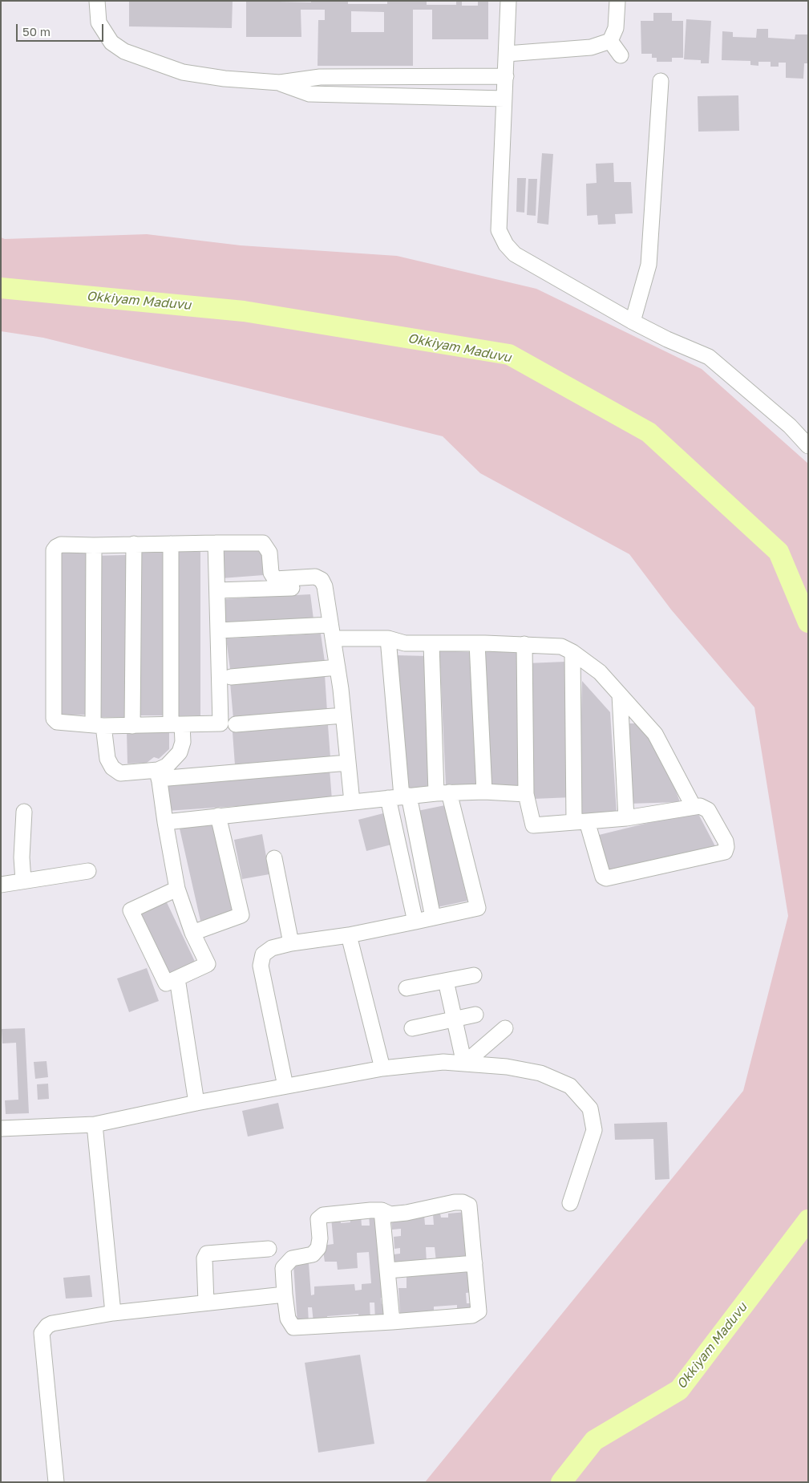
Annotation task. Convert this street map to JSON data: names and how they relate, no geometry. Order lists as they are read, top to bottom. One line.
{"water":["Okkiyam Maduvu"],"scale_bar":"50 m"}
